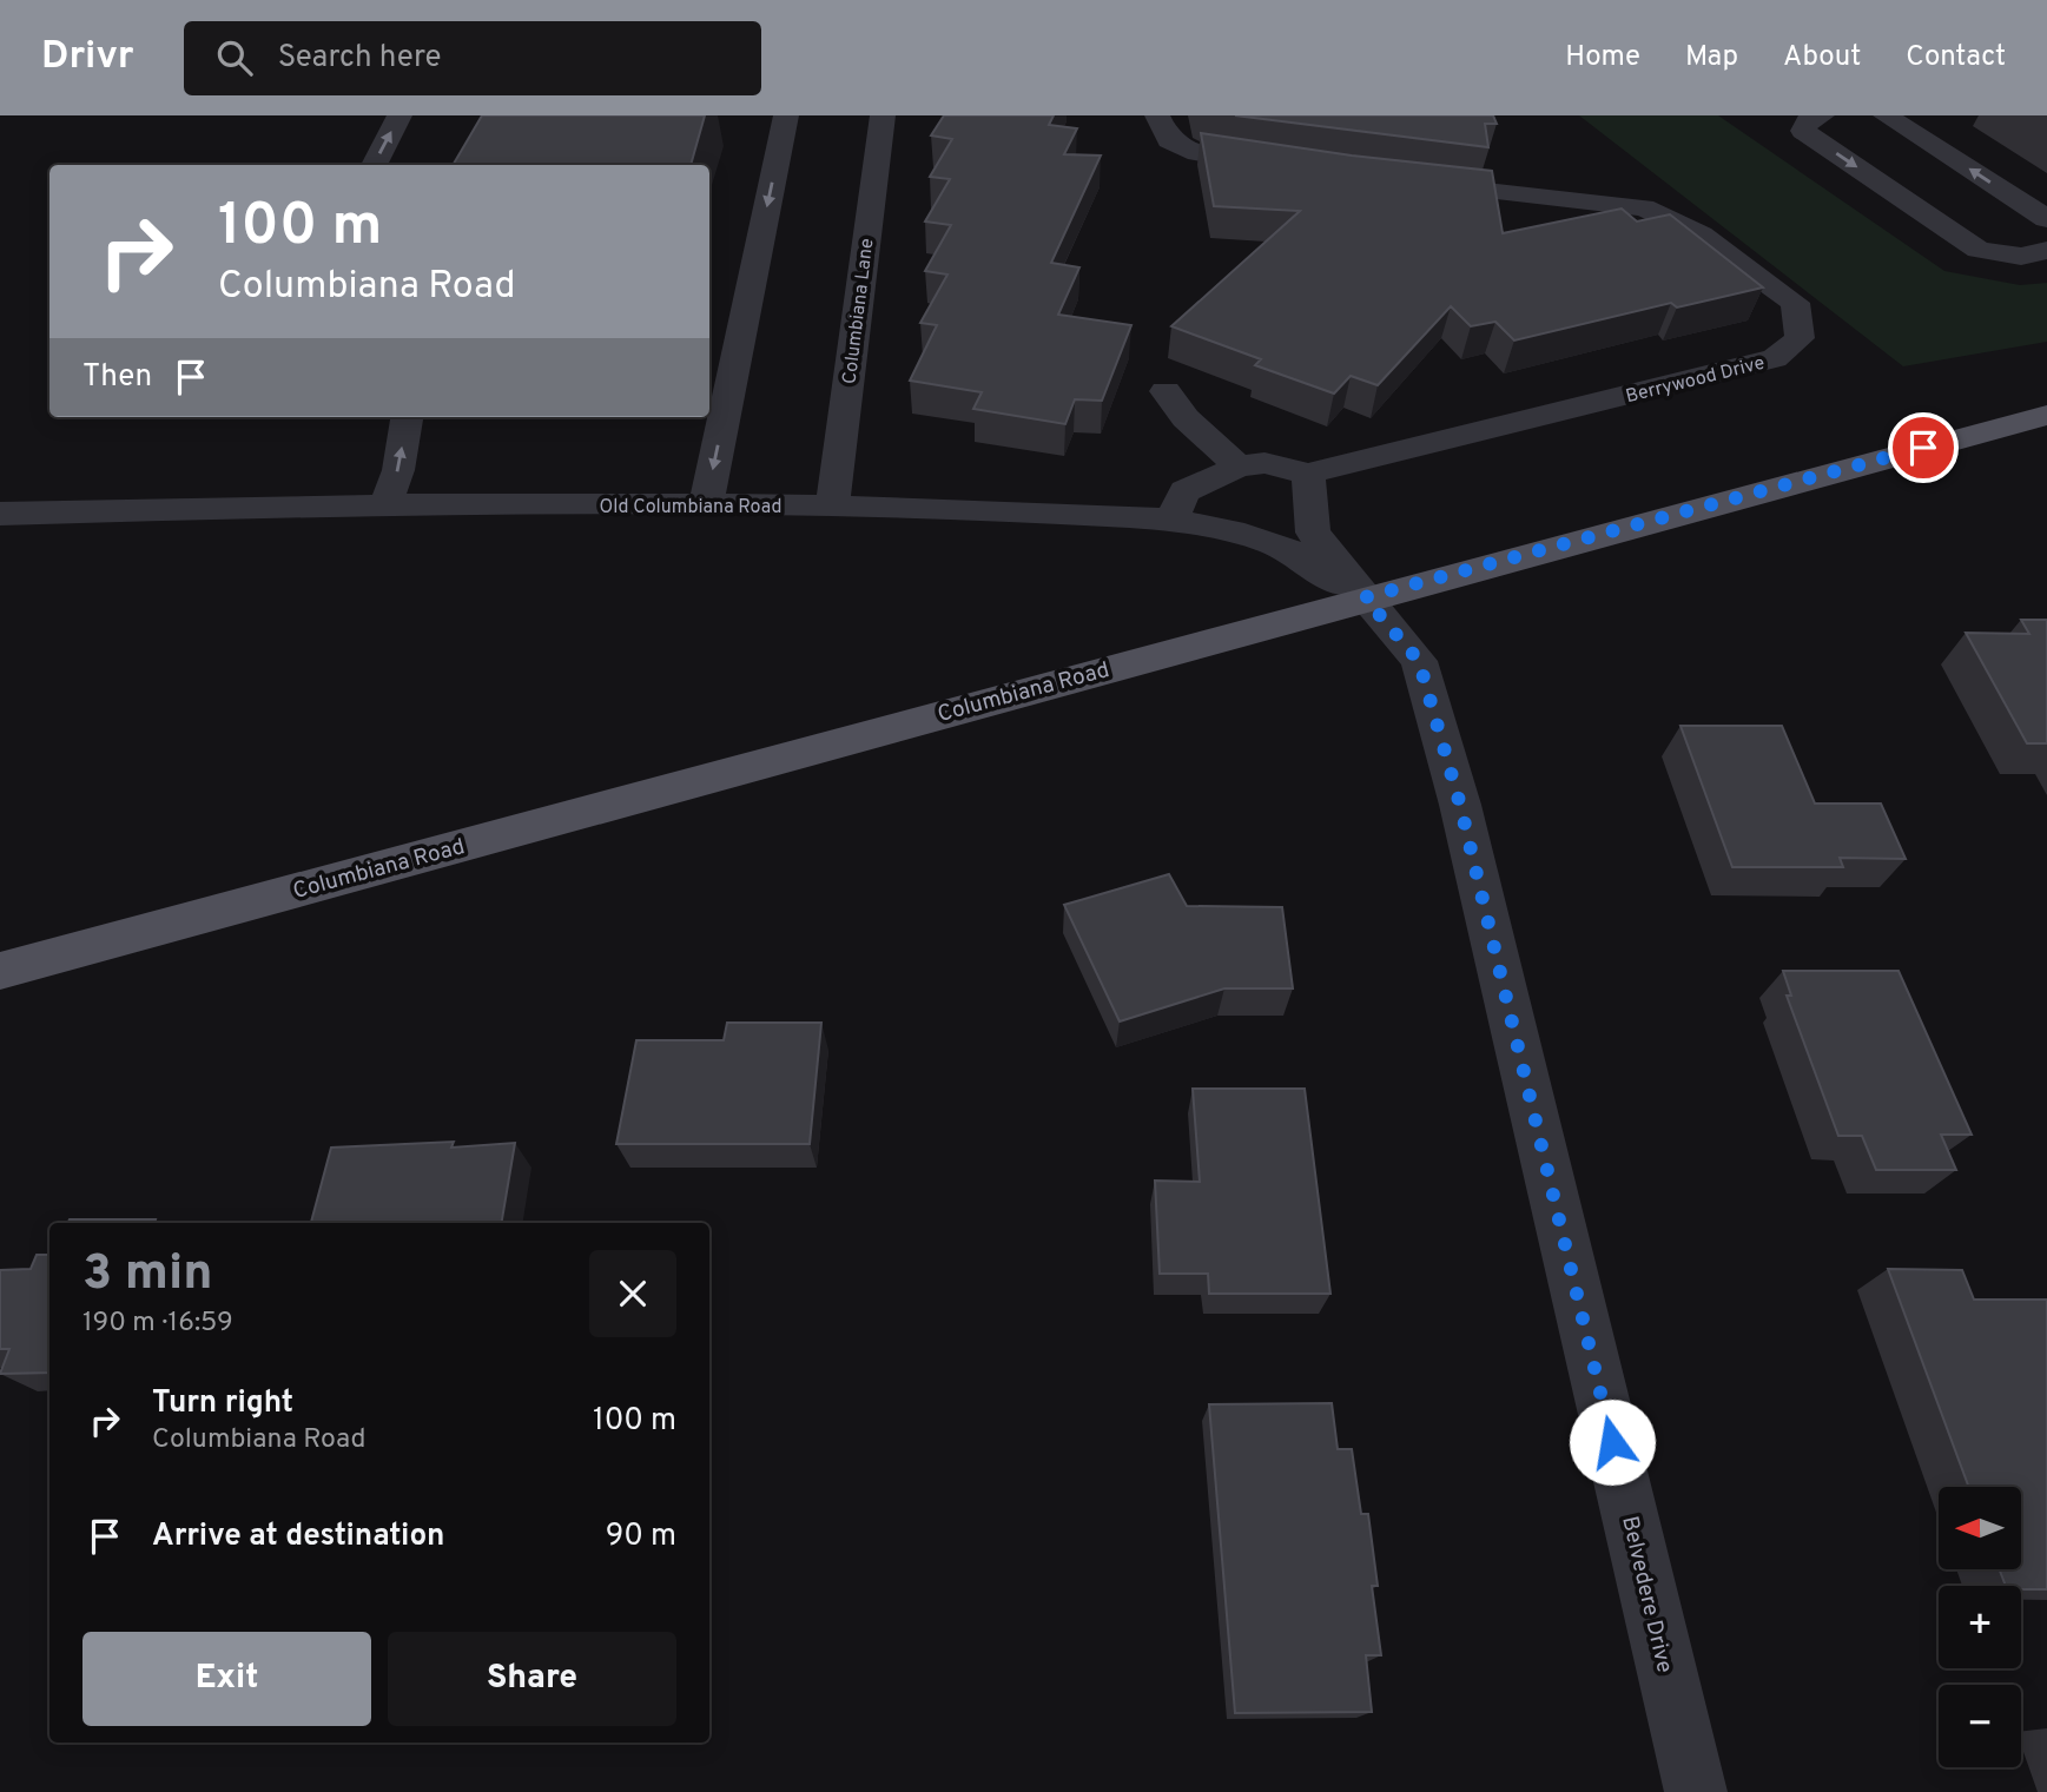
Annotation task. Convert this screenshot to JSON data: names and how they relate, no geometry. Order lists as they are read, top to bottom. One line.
{"streets":{"main road":["Columbiana Road"],"street":["Columbiana Lane","Berrywood Drive","Old Columbiana Road","Belvedere Drive"]},"crossings":[["Columbiana Lane","Old Columbiana Road"],["Old Columbiana Road","Columbiana Road"],["Old Columbiana Road","Belvedere Drive"],["Columbiana Road","Belvedere Drive"]],"north":"left","page":{"header":"Drivr","search":"Search here","nav":["Home","Map","About","Contact"],"turn":["100 m","Columbiana Road"],"then":"Then","heading":["3 min","190 m · 16:59"],"list":[{"name":"Turn right","note":"Columbiana Road","value":"100 m"},{"name":"Arrive at destination","value":"90 m"}],"map_buttons":["+","−"],"buttons":["Exit","Share"]}}
